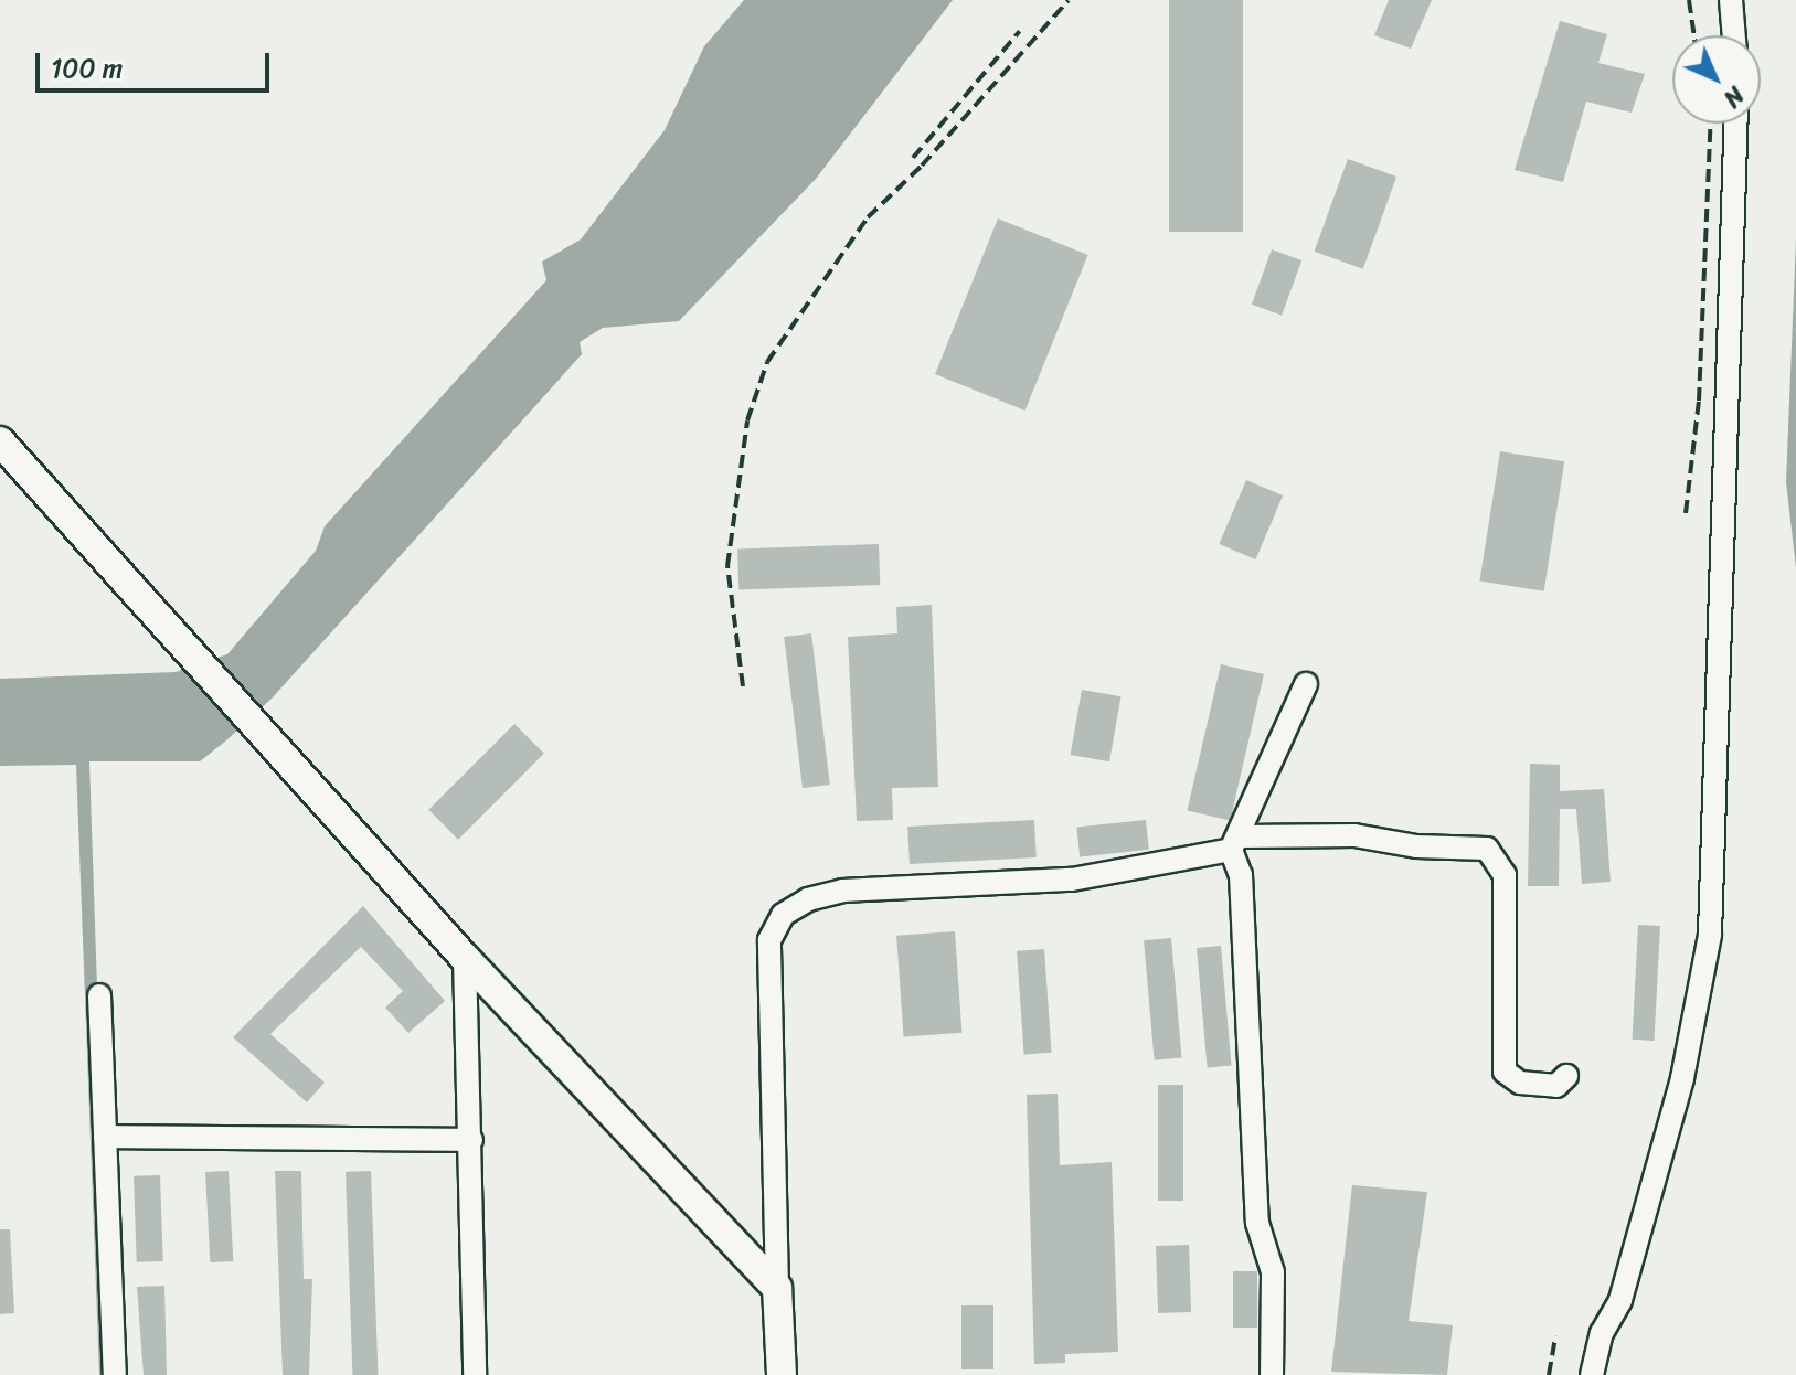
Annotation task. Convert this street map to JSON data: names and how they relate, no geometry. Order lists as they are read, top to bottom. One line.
{"scale_bar":"100 m","north":"bottom right"}
